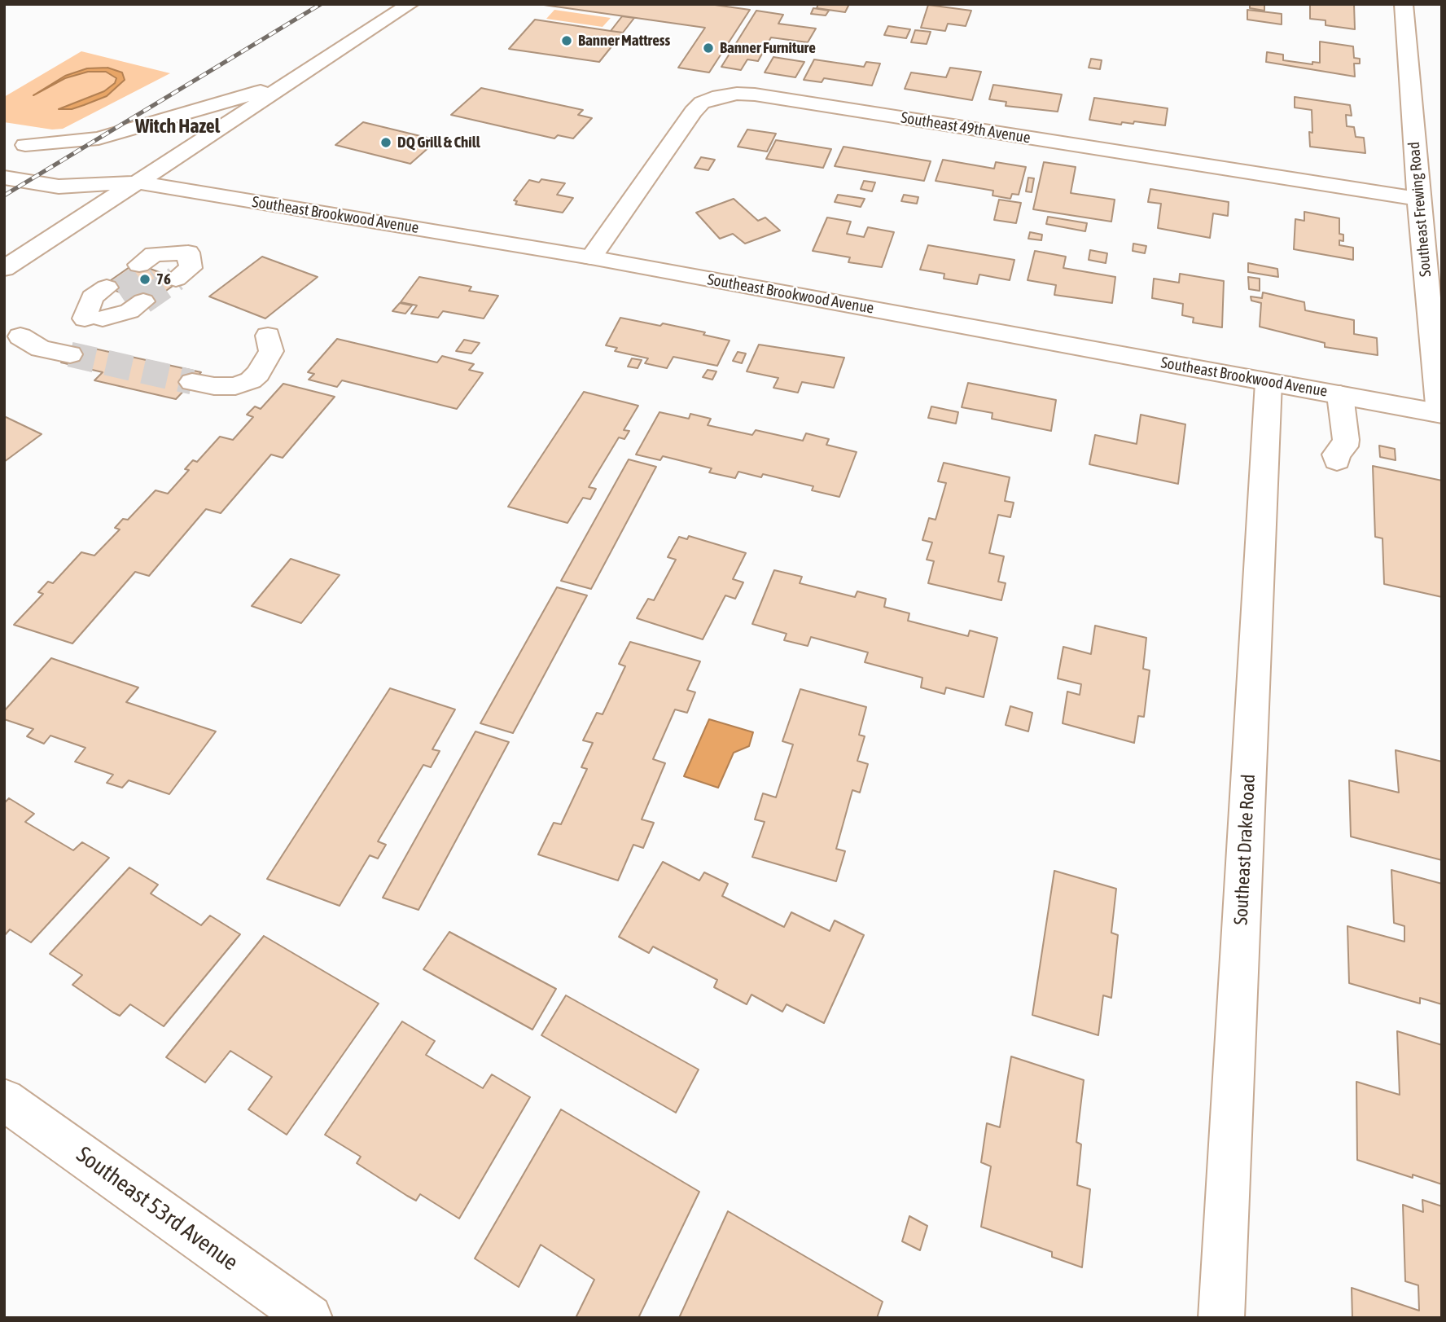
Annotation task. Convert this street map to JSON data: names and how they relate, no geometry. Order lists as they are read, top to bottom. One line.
{"streets":{"street":["Southeast 49th Avenue","Southeast Frewing Road","Southeast Brookwood Avenue","Southeast Drake Road","Southeast 53rd Avenue"]},"crossings":[["Southeast 49th Avenue","Southeast Frewing Road"],["Southeast 49th Avenue","Southeast Brookwood Avenue"],["Southeast Frewing Road","Southeast Brookwood Avenue"],["Southeast Brookwood Avenue","Southeast Drake Road"]],"districts":["Witch Hazel"],"places":["Banner Mattress","Banner Furniture","DQ Grill & Chill","76"]}
